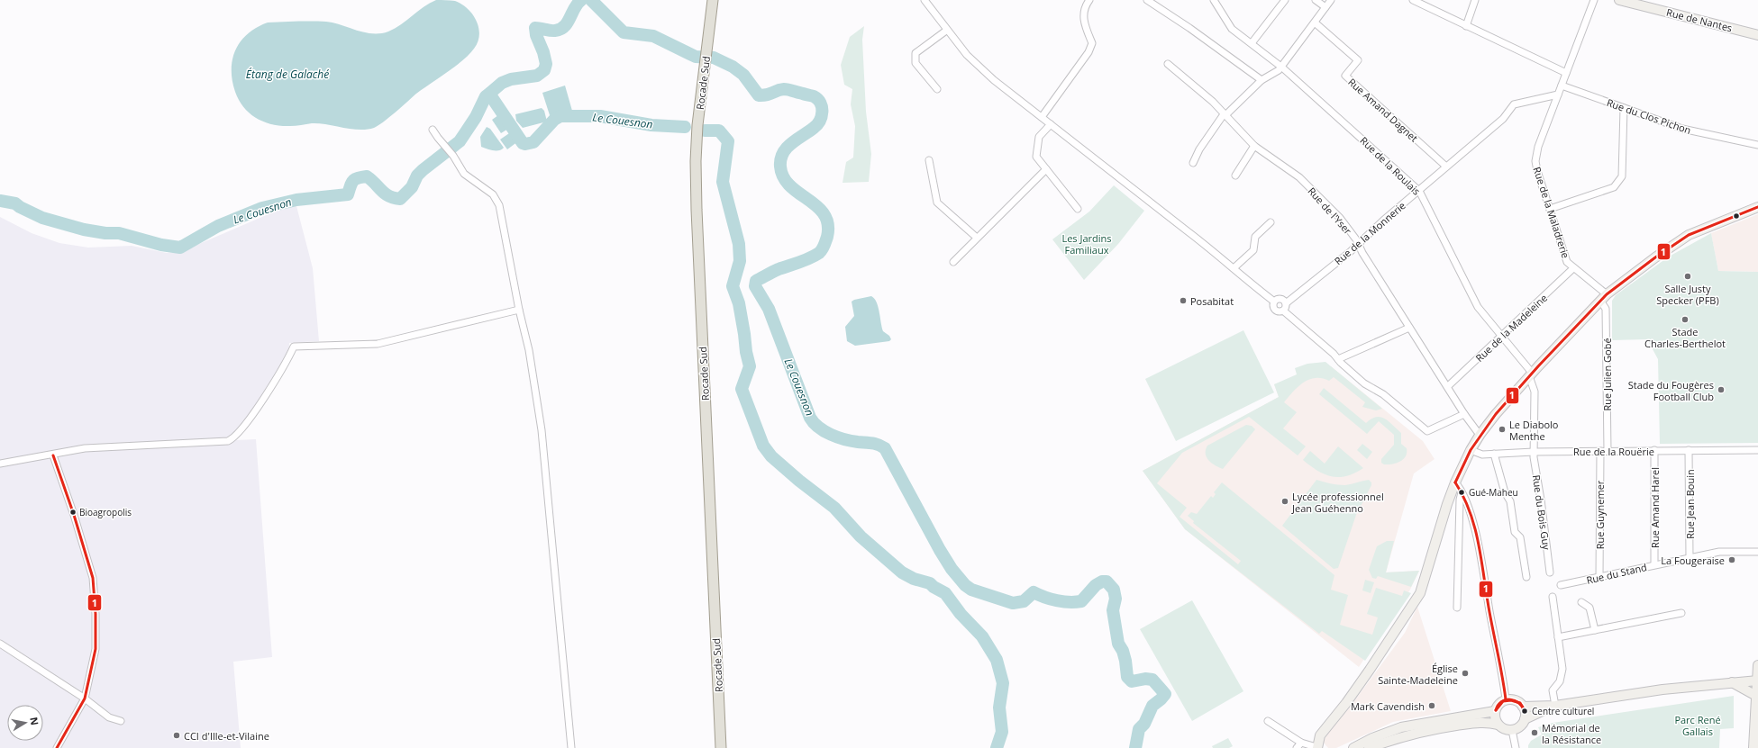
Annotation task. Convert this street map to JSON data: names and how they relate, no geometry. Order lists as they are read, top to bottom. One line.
{"streets":{"main road":["Rocade Sud"],"street":["Rue de Nantes","Rue Amand Dagnet","Rue du Clos Pichon","Rue de la Roulais","Rue de l'Yser","Rue de la Maladrerie","Rue de la Monnerie","Rue de la Madeleine","Rue Julien Gobé","Rue de la Rouërie","Rue Jean Bouin","Rue Amand Harel","Rue du Bois Guy","Rue Guynemer","Rue du Stand"]},"crossings":[["Rue Amand Dagnet","Rue de la Monnerie"],["Rue du Clos Pichon","Rue de la Maladrerie"],["Rue de la Roulais","Rue de la Monnerie"],["Rue de la Roulais","Rue de la Madeleine"],["Rue de la Roulais","Rue du Bois Guy"],["Rue de l'Yser","Rue de la Monnerie"],["Rue de l'Yser","Rue de la Madeleine"],["Rue de la Maladrerie","Rue de la Monnerie"],["Rue de la Maladrerie","Rue de la Madeleine"],["Rue de la Maladrerie","Rue Julien Gobé"],["Rue Julien Gobé","Rue de la Rouërie"],["Rue Julien Gobé","Rue Guynemer"],["Rue de la Rouërie","Rue Jean Bouin"],["Rue de la Rouërie","Rue Amand Harel"],["Rue de la Rouërie","Rue du Bois Guy"],["Rue de la Rouërie","Rue Guynemer"],["Rue Jean Bouin","Rue du Stand"],["Rue Amand Harel","Rue du Stand"],["Rue Guynemer","Rue du Stand"]],"water":["Étang de Galaché","Le Couesnon"],"parks":["Les Jardins Familiaux","Parc René Gallais"],"places":["Salle Justy Specker (PFB)","Posabitat","Stade Charles-Berthelot","Stade du Fougères Football Club","Le Diabolo Menthe","Gué-Maheu","Lycée professionnel Jean Guéhenno","Bioagropolis","La Fougeraise","Église Sainte-Madeleine","Mark Cavendish","Centre culturel","Mémorial de la Résistance","CCI d'Ille-et-Vilaine"],"lines":["transit line 1"],"north":"right"}
